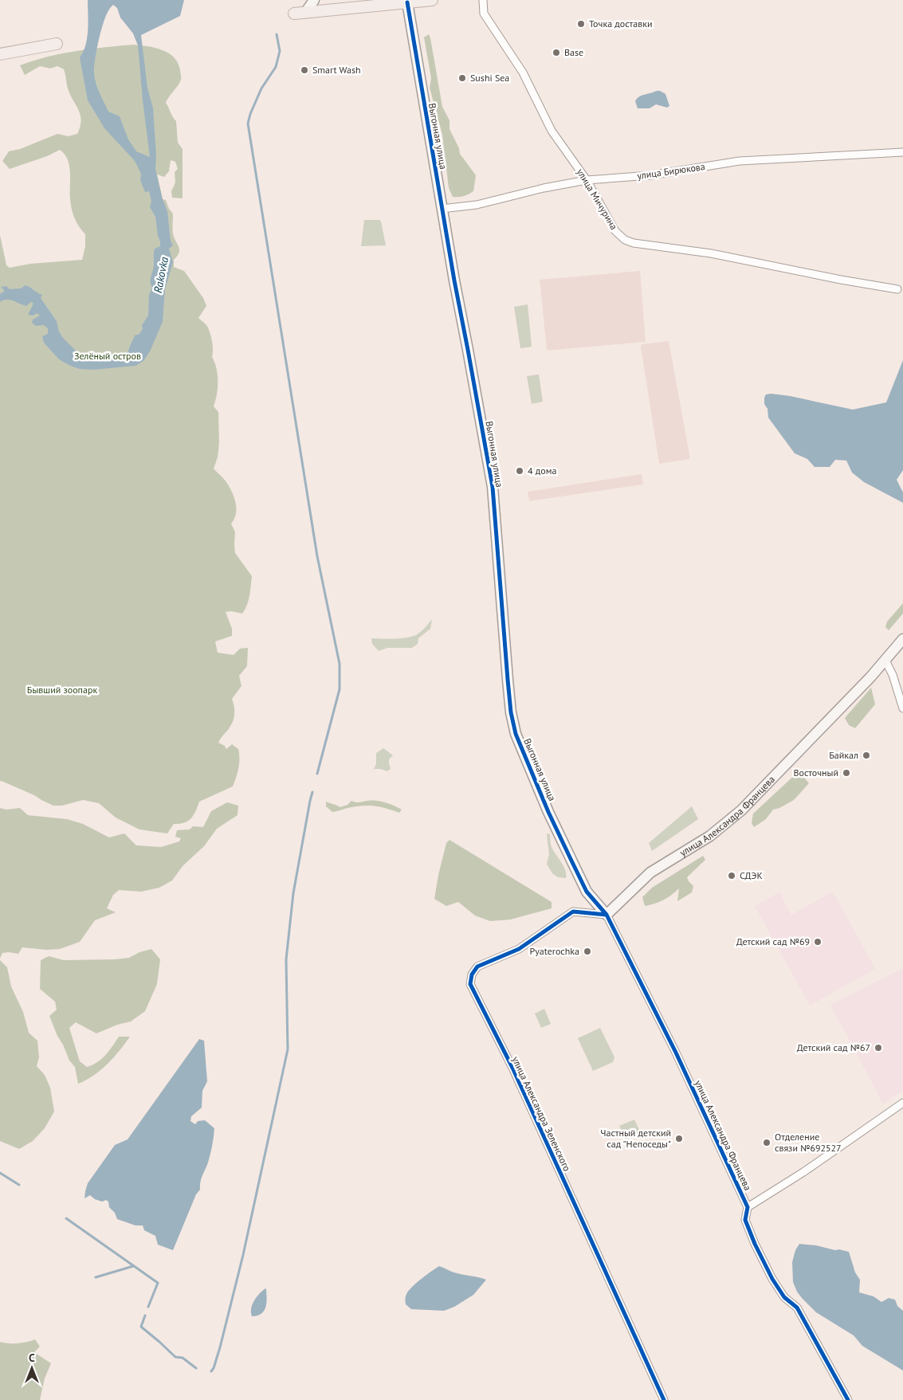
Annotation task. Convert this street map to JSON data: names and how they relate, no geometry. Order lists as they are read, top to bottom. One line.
{"streets":{"street":["Выгонная улица","улица Бирюкова","улица Мичурина","улица Александра Францева","улица Александра Зеленского"]},"crossings":[["Выгонная улица","улица Бирюкова"],["Выгонная улица","улица Александра Францева"],["Выгонная улица","улица Александра Зеленского"],["улица Бирюкова","улица Мичурина"],["улица Александра Францева","улица Александра Зеленского"]],"water":["Rakovka"],"parks":["Зелёный остров","Бывший зоопарк"],"places":["Точка доставки","Base","Smart Wash","Sushi Sea","4 дома","Байкал","Восточный","СДЭК","Детский сад №69","Pyaterochka","Детский сад №67","Частный детский сад \"Непоседы\"","Отделение связи №692527"],"north":"top"}
